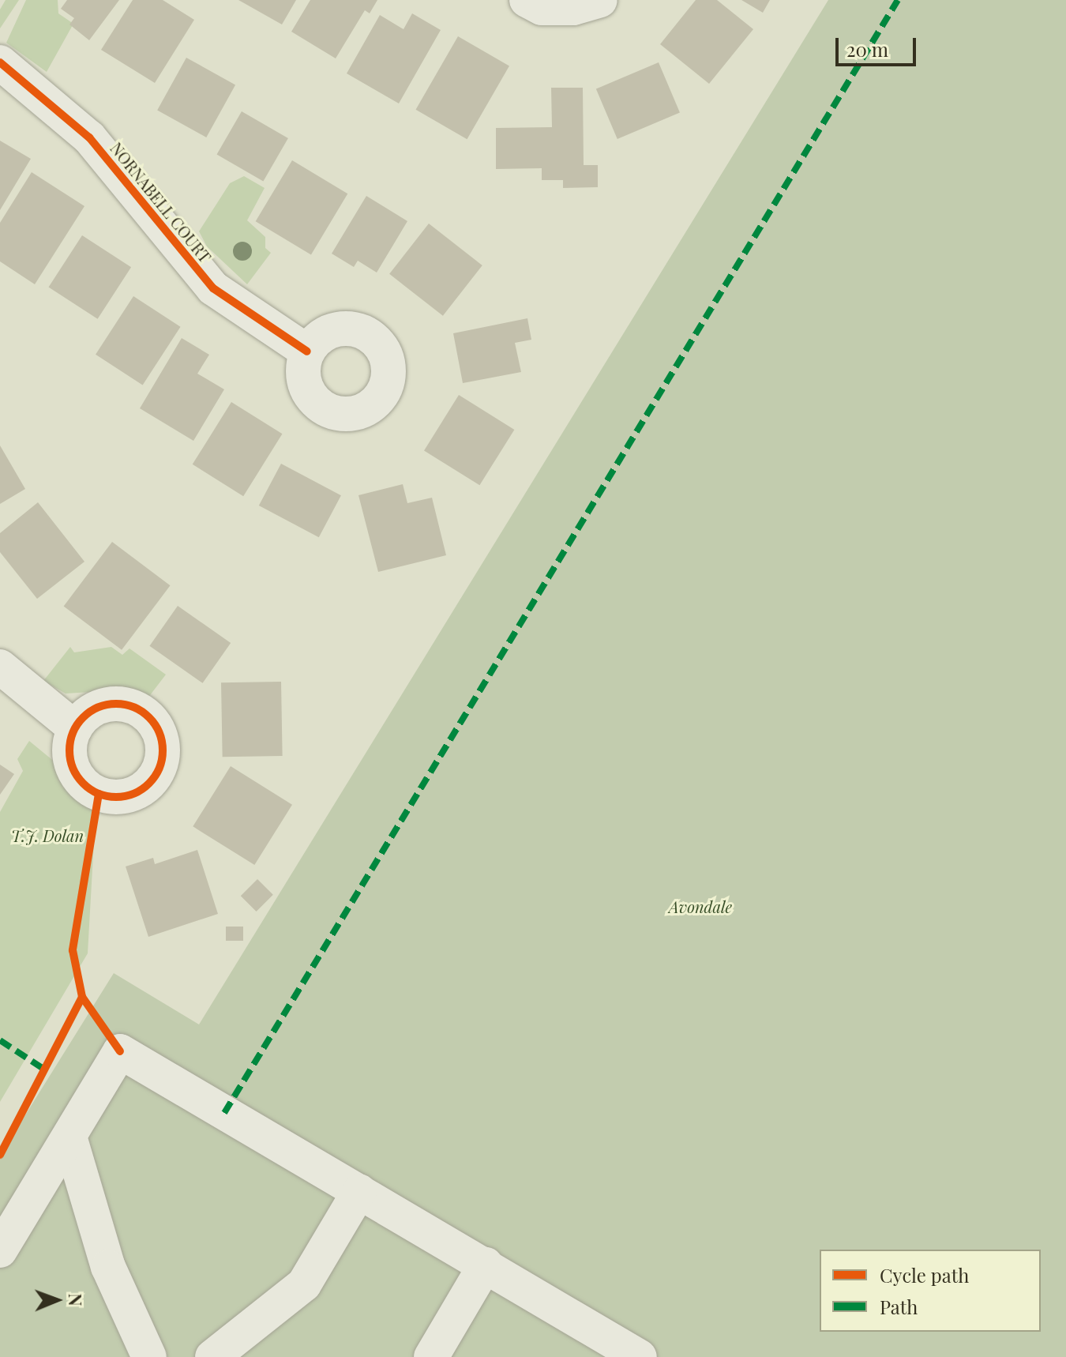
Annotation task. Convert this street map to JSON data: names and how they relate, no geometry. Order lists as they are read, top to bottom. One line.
{"streets":{"street":["NORNABELL COURT"]},"parks":["T.J. Dolan","Avondale"],"legend":["Cycle path","Path"],"scale_bar":"20 m","north":"right"}
